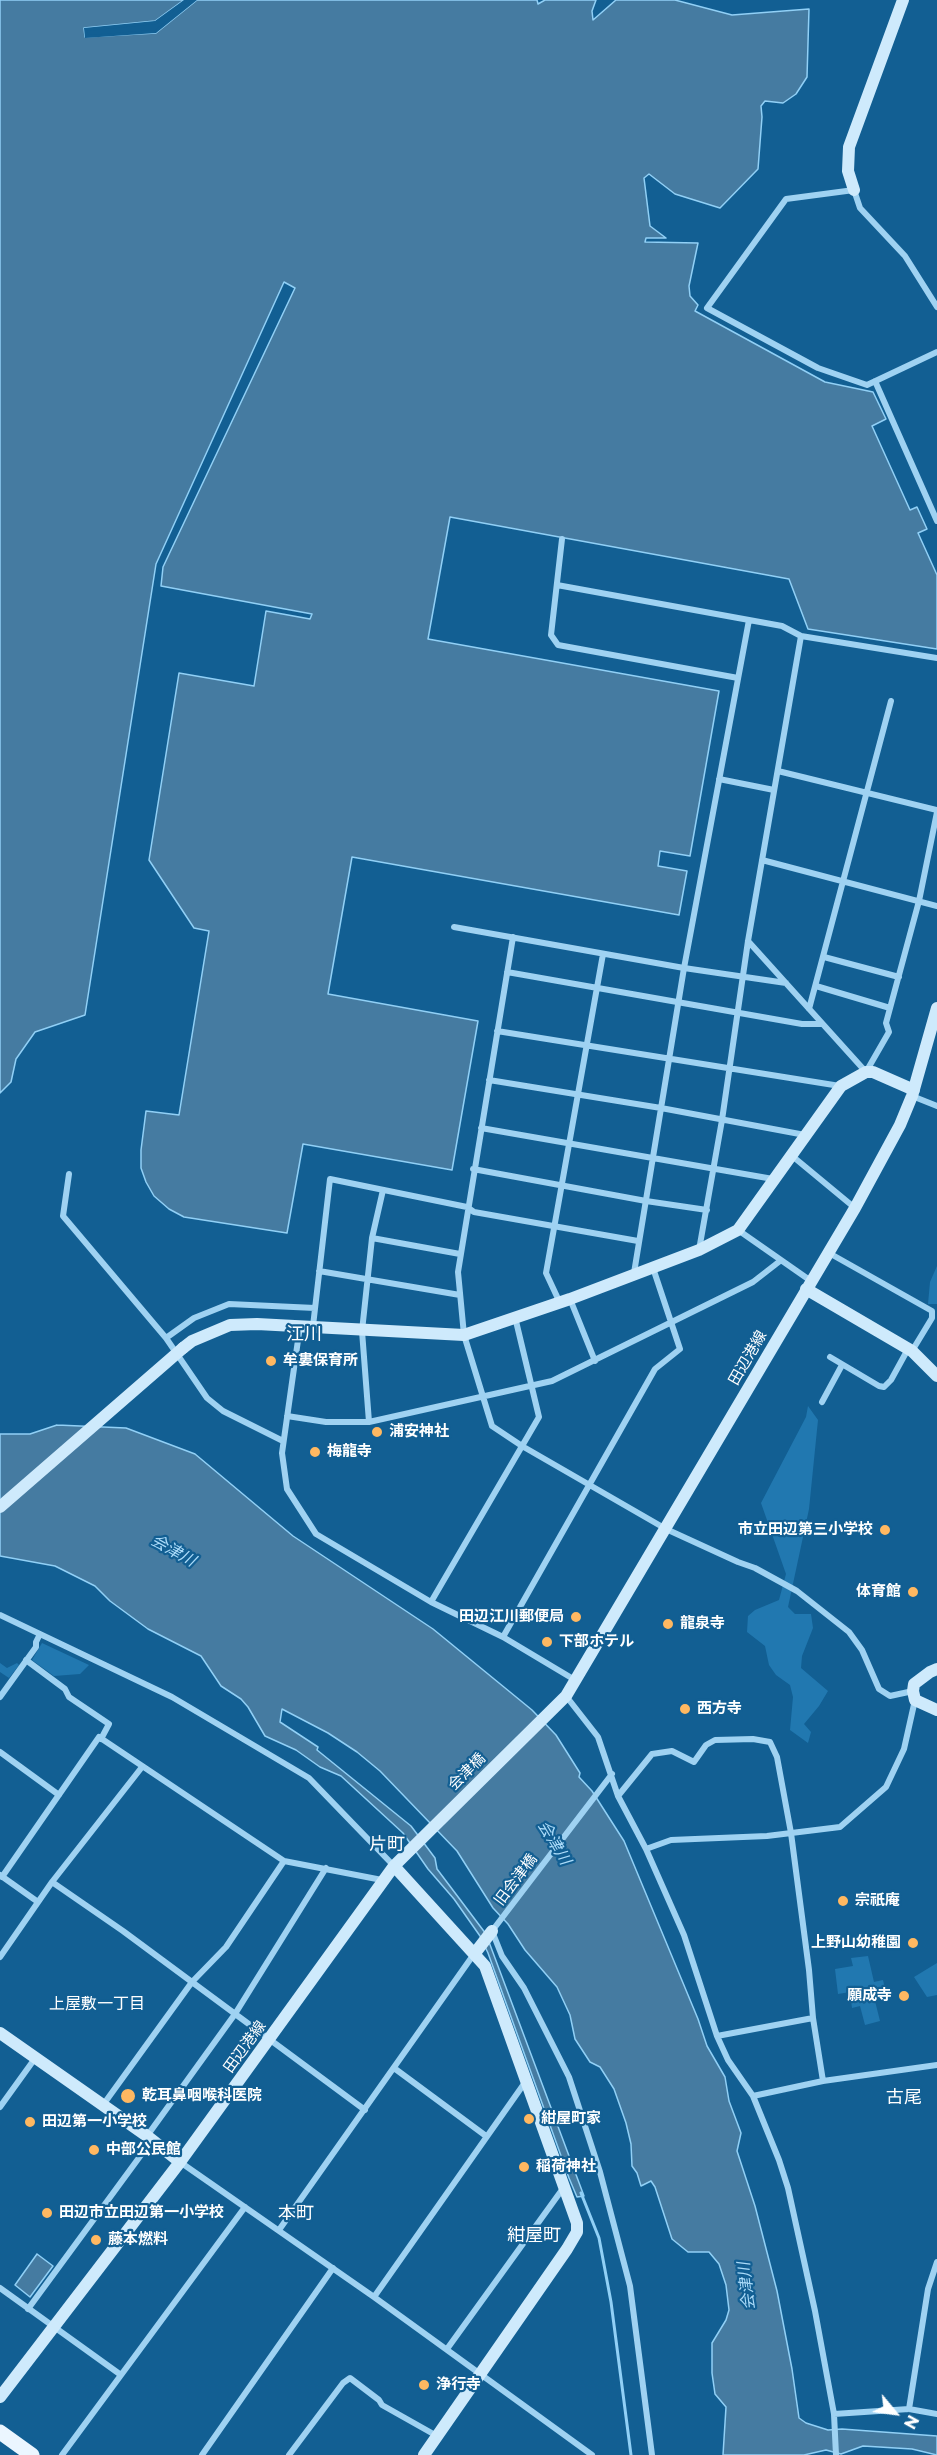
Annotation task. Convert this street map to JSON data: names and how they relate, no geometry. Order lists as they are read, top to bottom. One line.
{"streets":{"street":["田辺港線","会津橋","旧会津橋"]},"crossings":[["田辺港線","会津橋"]],"districts":["江川","片町","上屋敷一丁目","古尾","本町","紺屋町"],"water":["会津川"],"places":["牟婁保育所","浦安神社","梅龍寺","市立田辺第三小学校","体育館","田辺江川郵便局","龍泉寺","下部ホテル","西方寺","宗祇庵","上野山幼稚園","願成寺","乾耳鼻咽喉科医院","紺屋町家","田辺第一小学校","中部公民館","稲荷神社","田辺市立田辺第一小学校","藤本燃料","浄行寺"],"north":"bottom right"}
